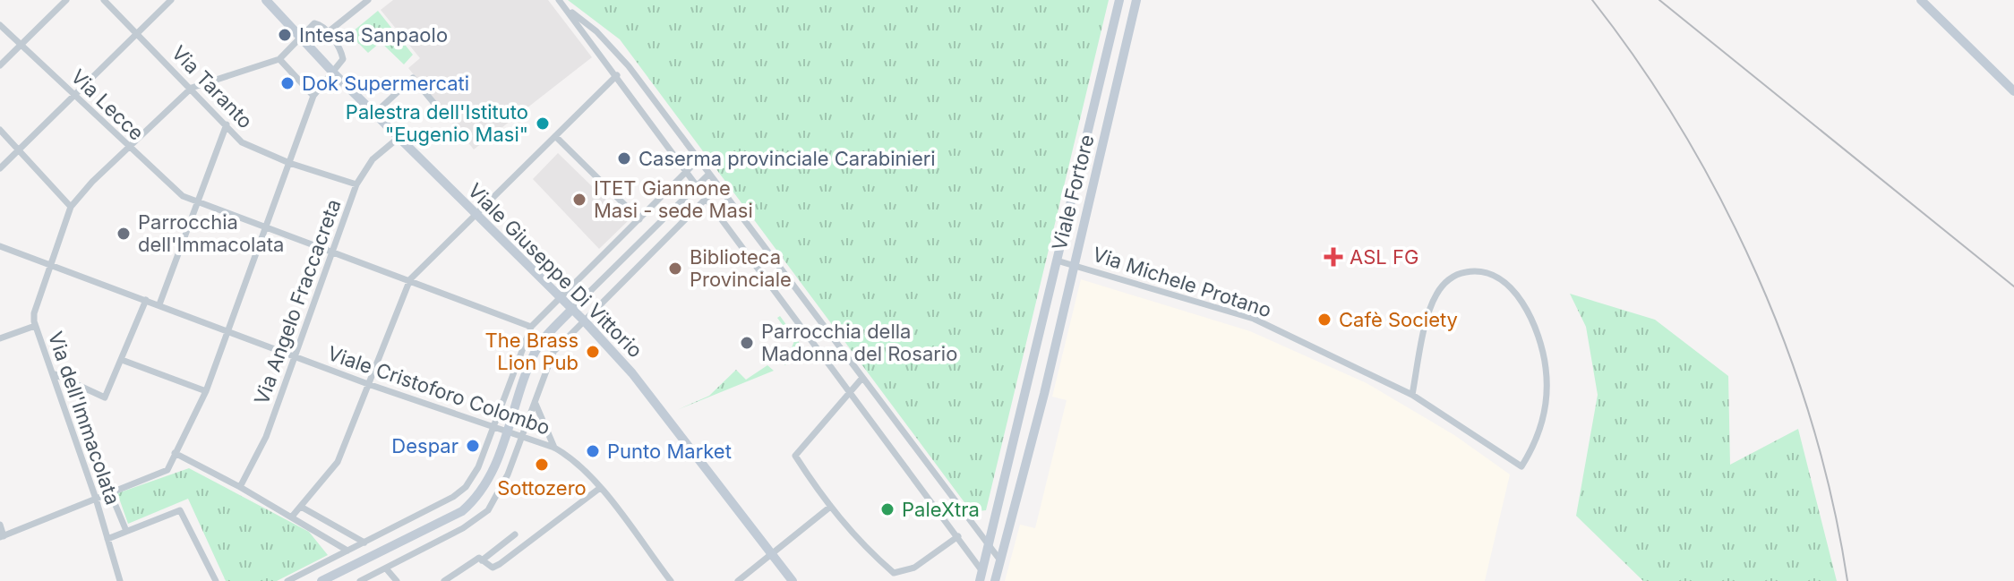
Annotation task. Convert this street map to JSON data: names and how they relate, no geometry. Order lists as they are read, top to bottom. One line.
{"streets":{"main road":["Viale Fortore","Viale Giuseppe Di Vittorio"],"street":["Via Taranto","Via Lecce","Via Michele Protano","Via Angelo Fraccacreta","Viale Cristoforo Colombo","Via dell'Immacolata"]},"crossings":[["Via Taranto","Via Angelo Fraccacreta"],["Via Lecce","Via Angelo Fraccacreta"],["Viale Fortore","Via Michele Protano"],["Viale Giuseppe Di Vittorio","Via Angelo Fraccacreta"],["Via Angelo Fraccacreta","Viale Cristoforo Colombo"],["Viale Cristoforo Colombo","Via dell'Immacolata"]],"places":{"other":["Intesa Sanpaolo","Dok Supermercati","Palestra dell'Istituto \"Eugenio Masi\"","Caserma provinciale Carabinieri","ITET Giannone Masi - sede Masi","Parrocchia dell'Immacolata","Biblioteca Provinciale","Cafè Society","Parrocchia della Madonna del Rosario","The Brass Lion Pub","Despar","Punto Market","Sottozero","PaleXtra"],"health":["ASL FG"]}}
